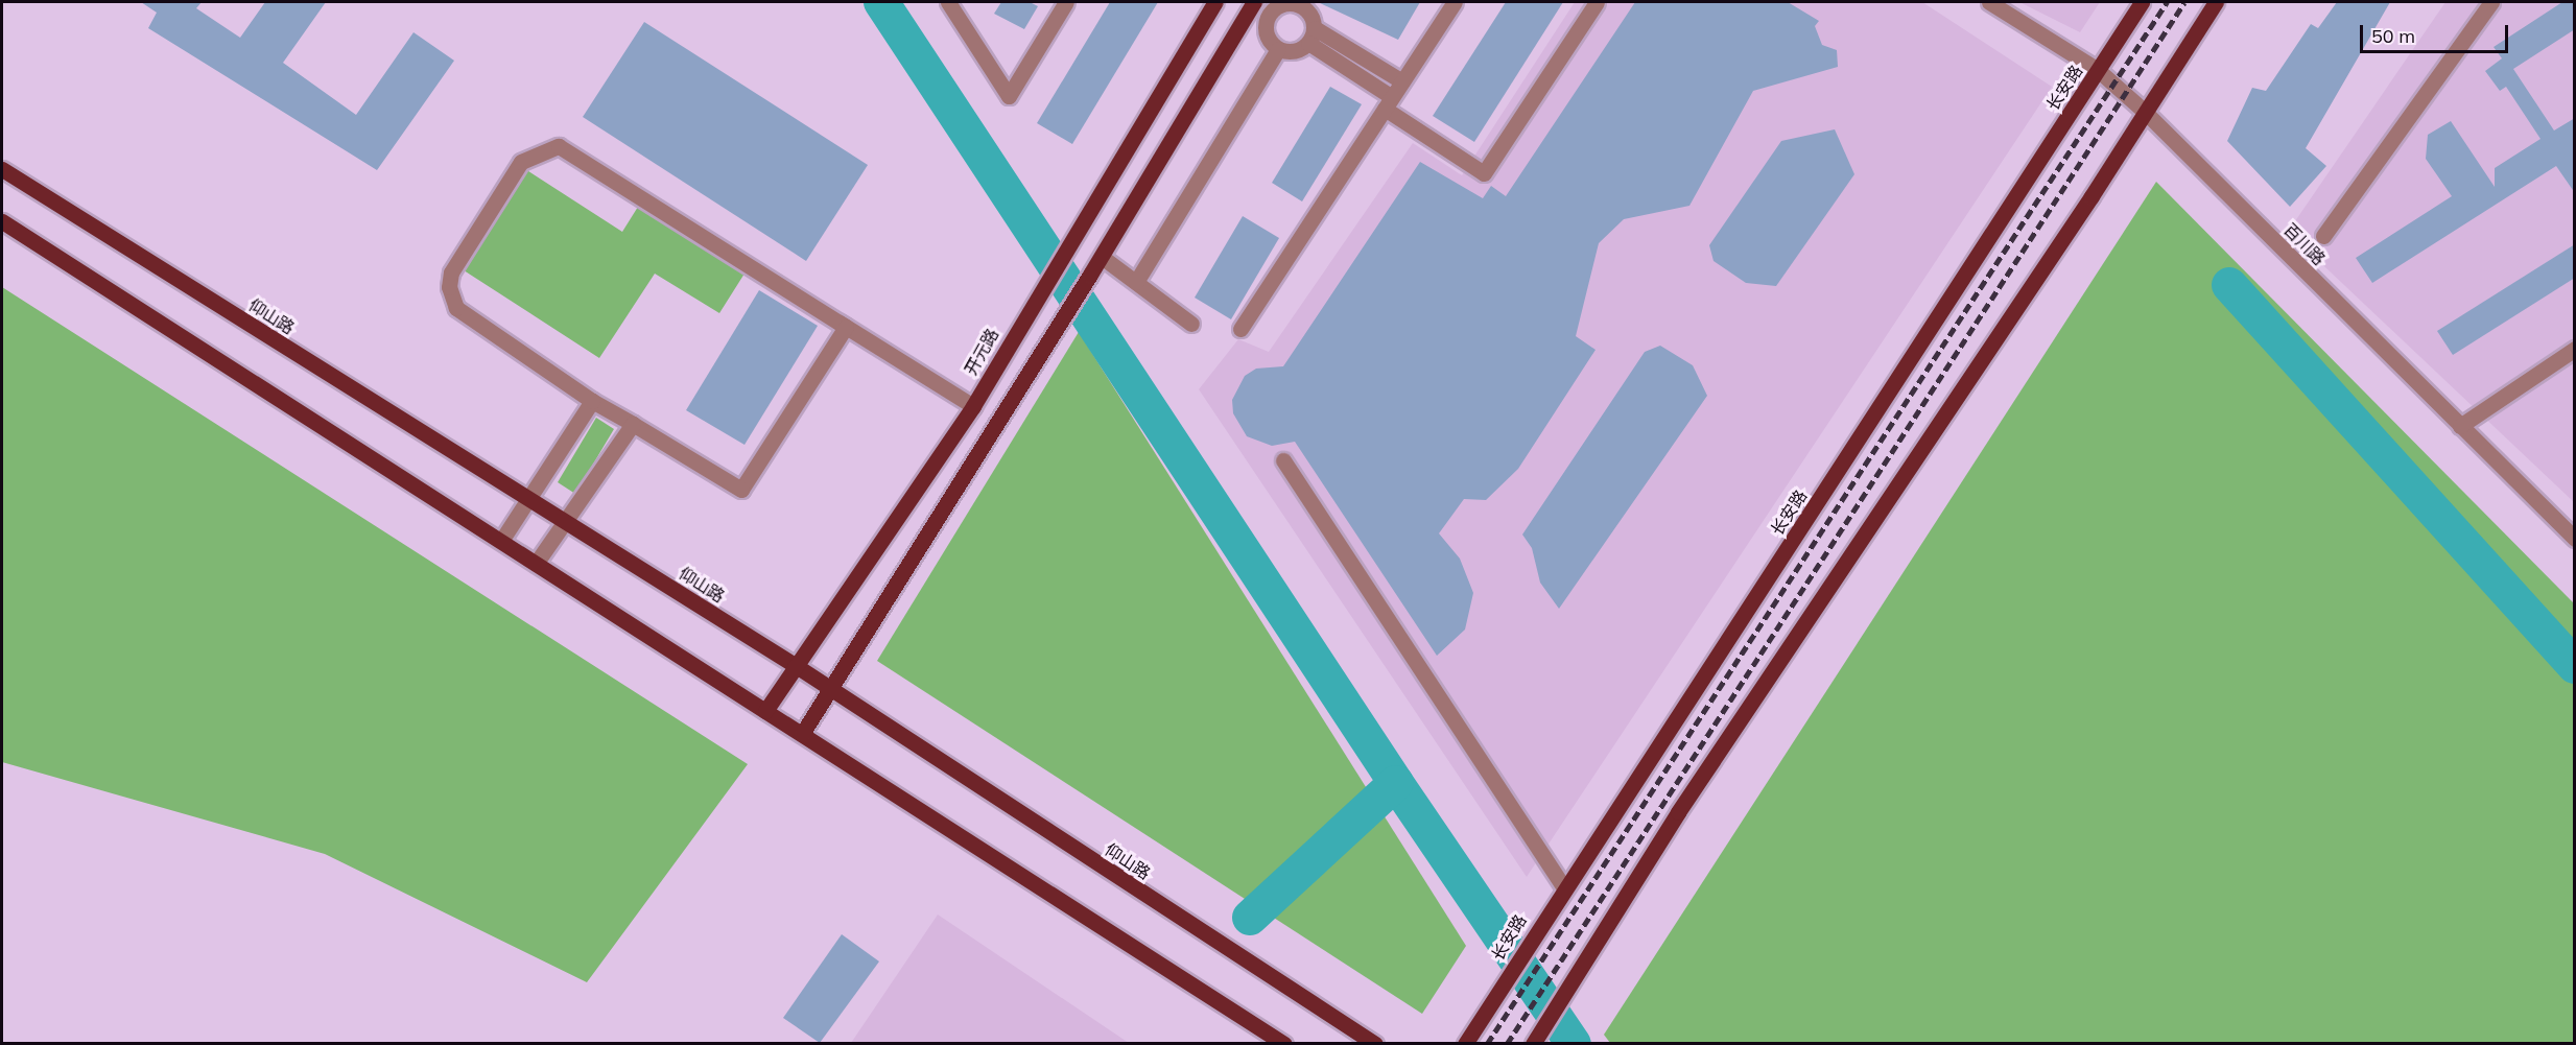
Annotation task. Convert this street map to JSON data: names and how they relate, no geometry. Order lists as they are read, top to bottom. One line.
{"streets":{"main road":["长安路","仰山路","开元路"],"street":["百川路"]},"crossings":[["长安路","百川路"],["仰山路","开元路"]],"scale_bar":"50 m"}
